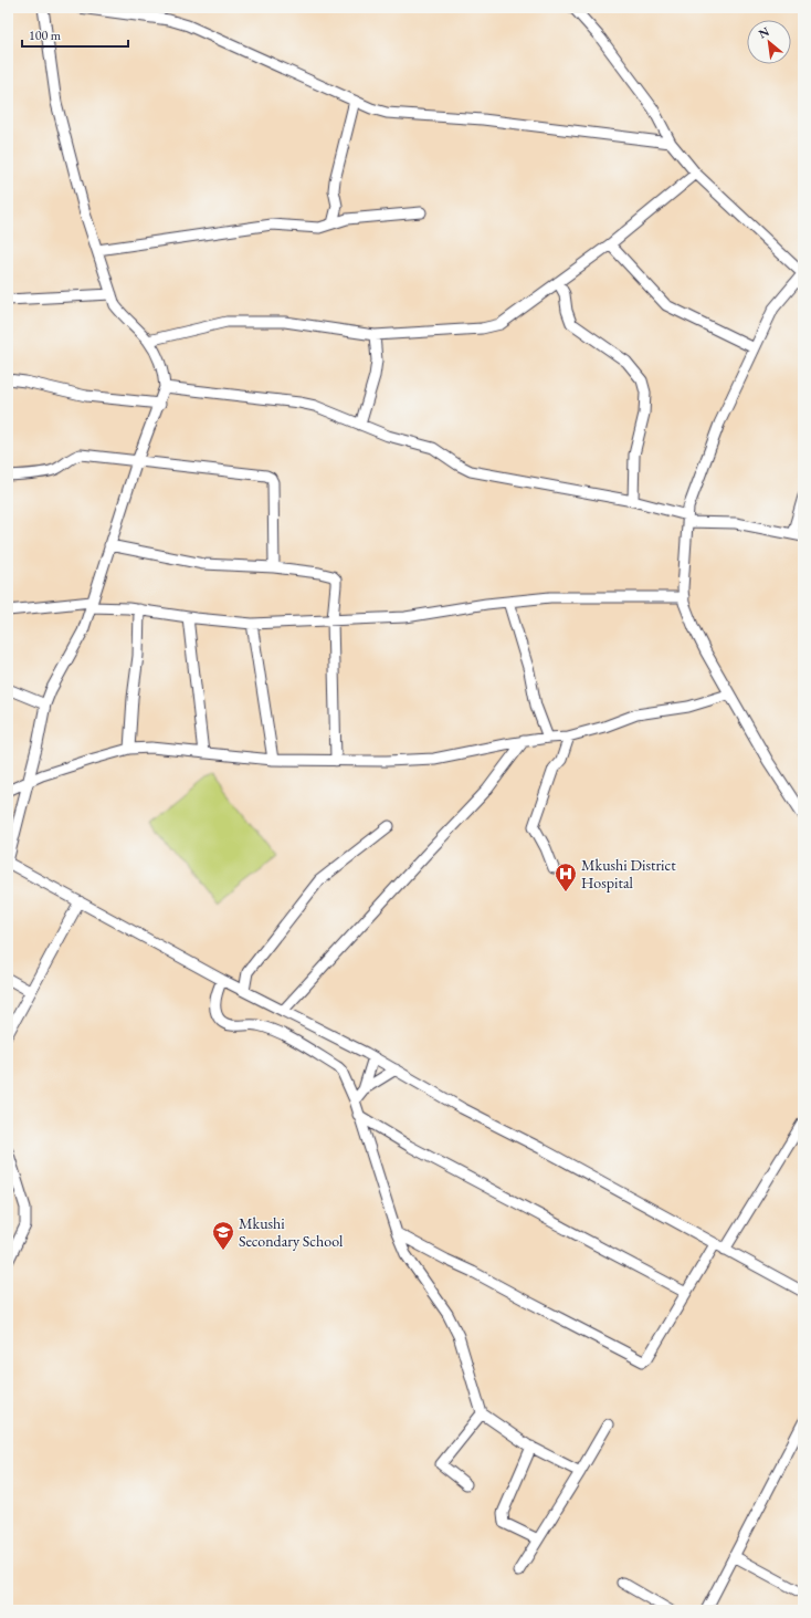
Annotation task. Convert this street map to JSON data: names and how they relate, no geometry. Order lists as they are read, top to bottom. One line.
{"places":{"hospital":["Mkushi District Hospital"],"school or university":["Mkushi Secondary School"]},"scale_bar":"100 m","north":"top left"}
